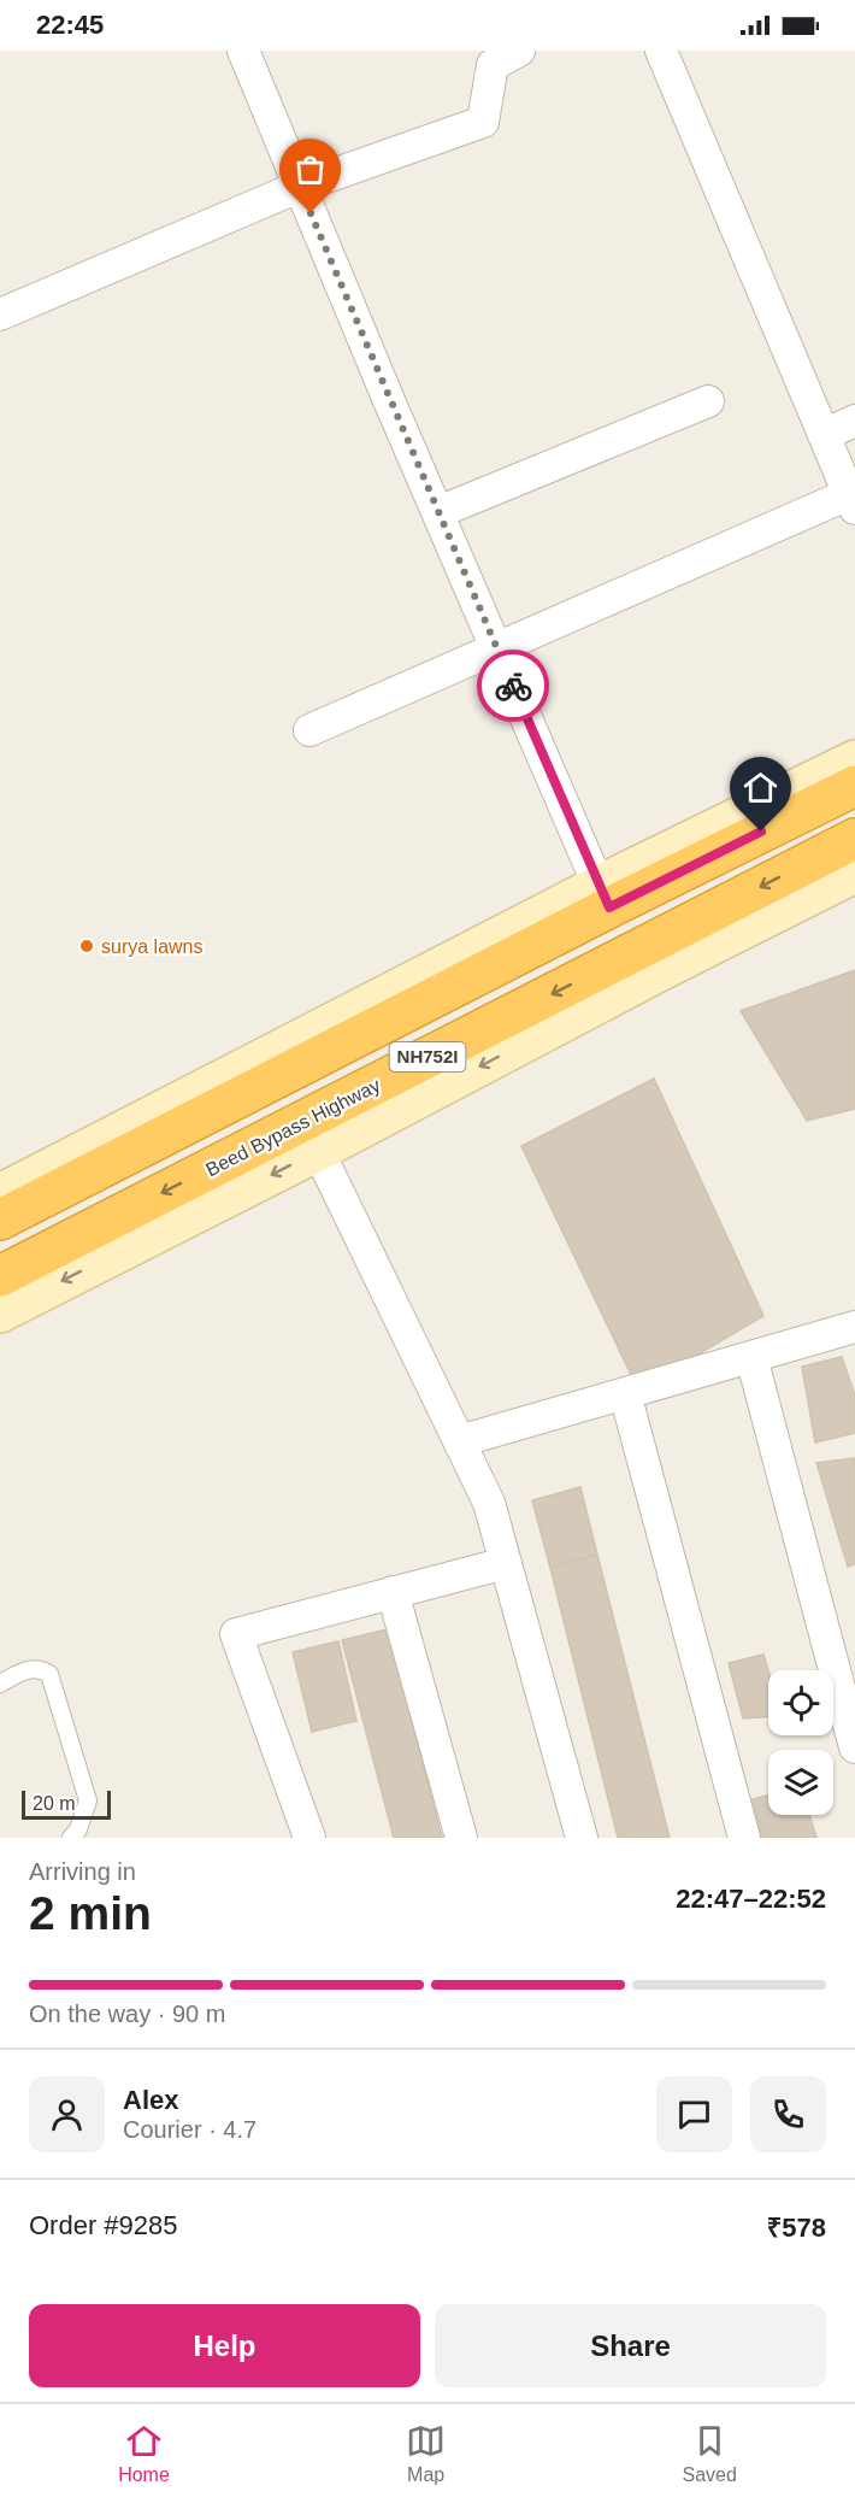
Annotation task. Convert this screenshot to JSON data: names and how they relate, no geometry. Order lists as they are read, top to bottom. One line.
{"streets":{"highway":["NH752I","Beed Bypass Highway"]},"places":["surya lawns"],"scale_bar":"20 m","page":{"status":"22:45","scale":"20 m","heading":["2 min","Arriving in","22:47–22:52"],"panel":["Alex","Courier · 4.7","Order #9285","₹578"],"bar":"On the way · 90 m","buttons":["Help","Share"],"tabs":["Home","Map","Saved"]}}
